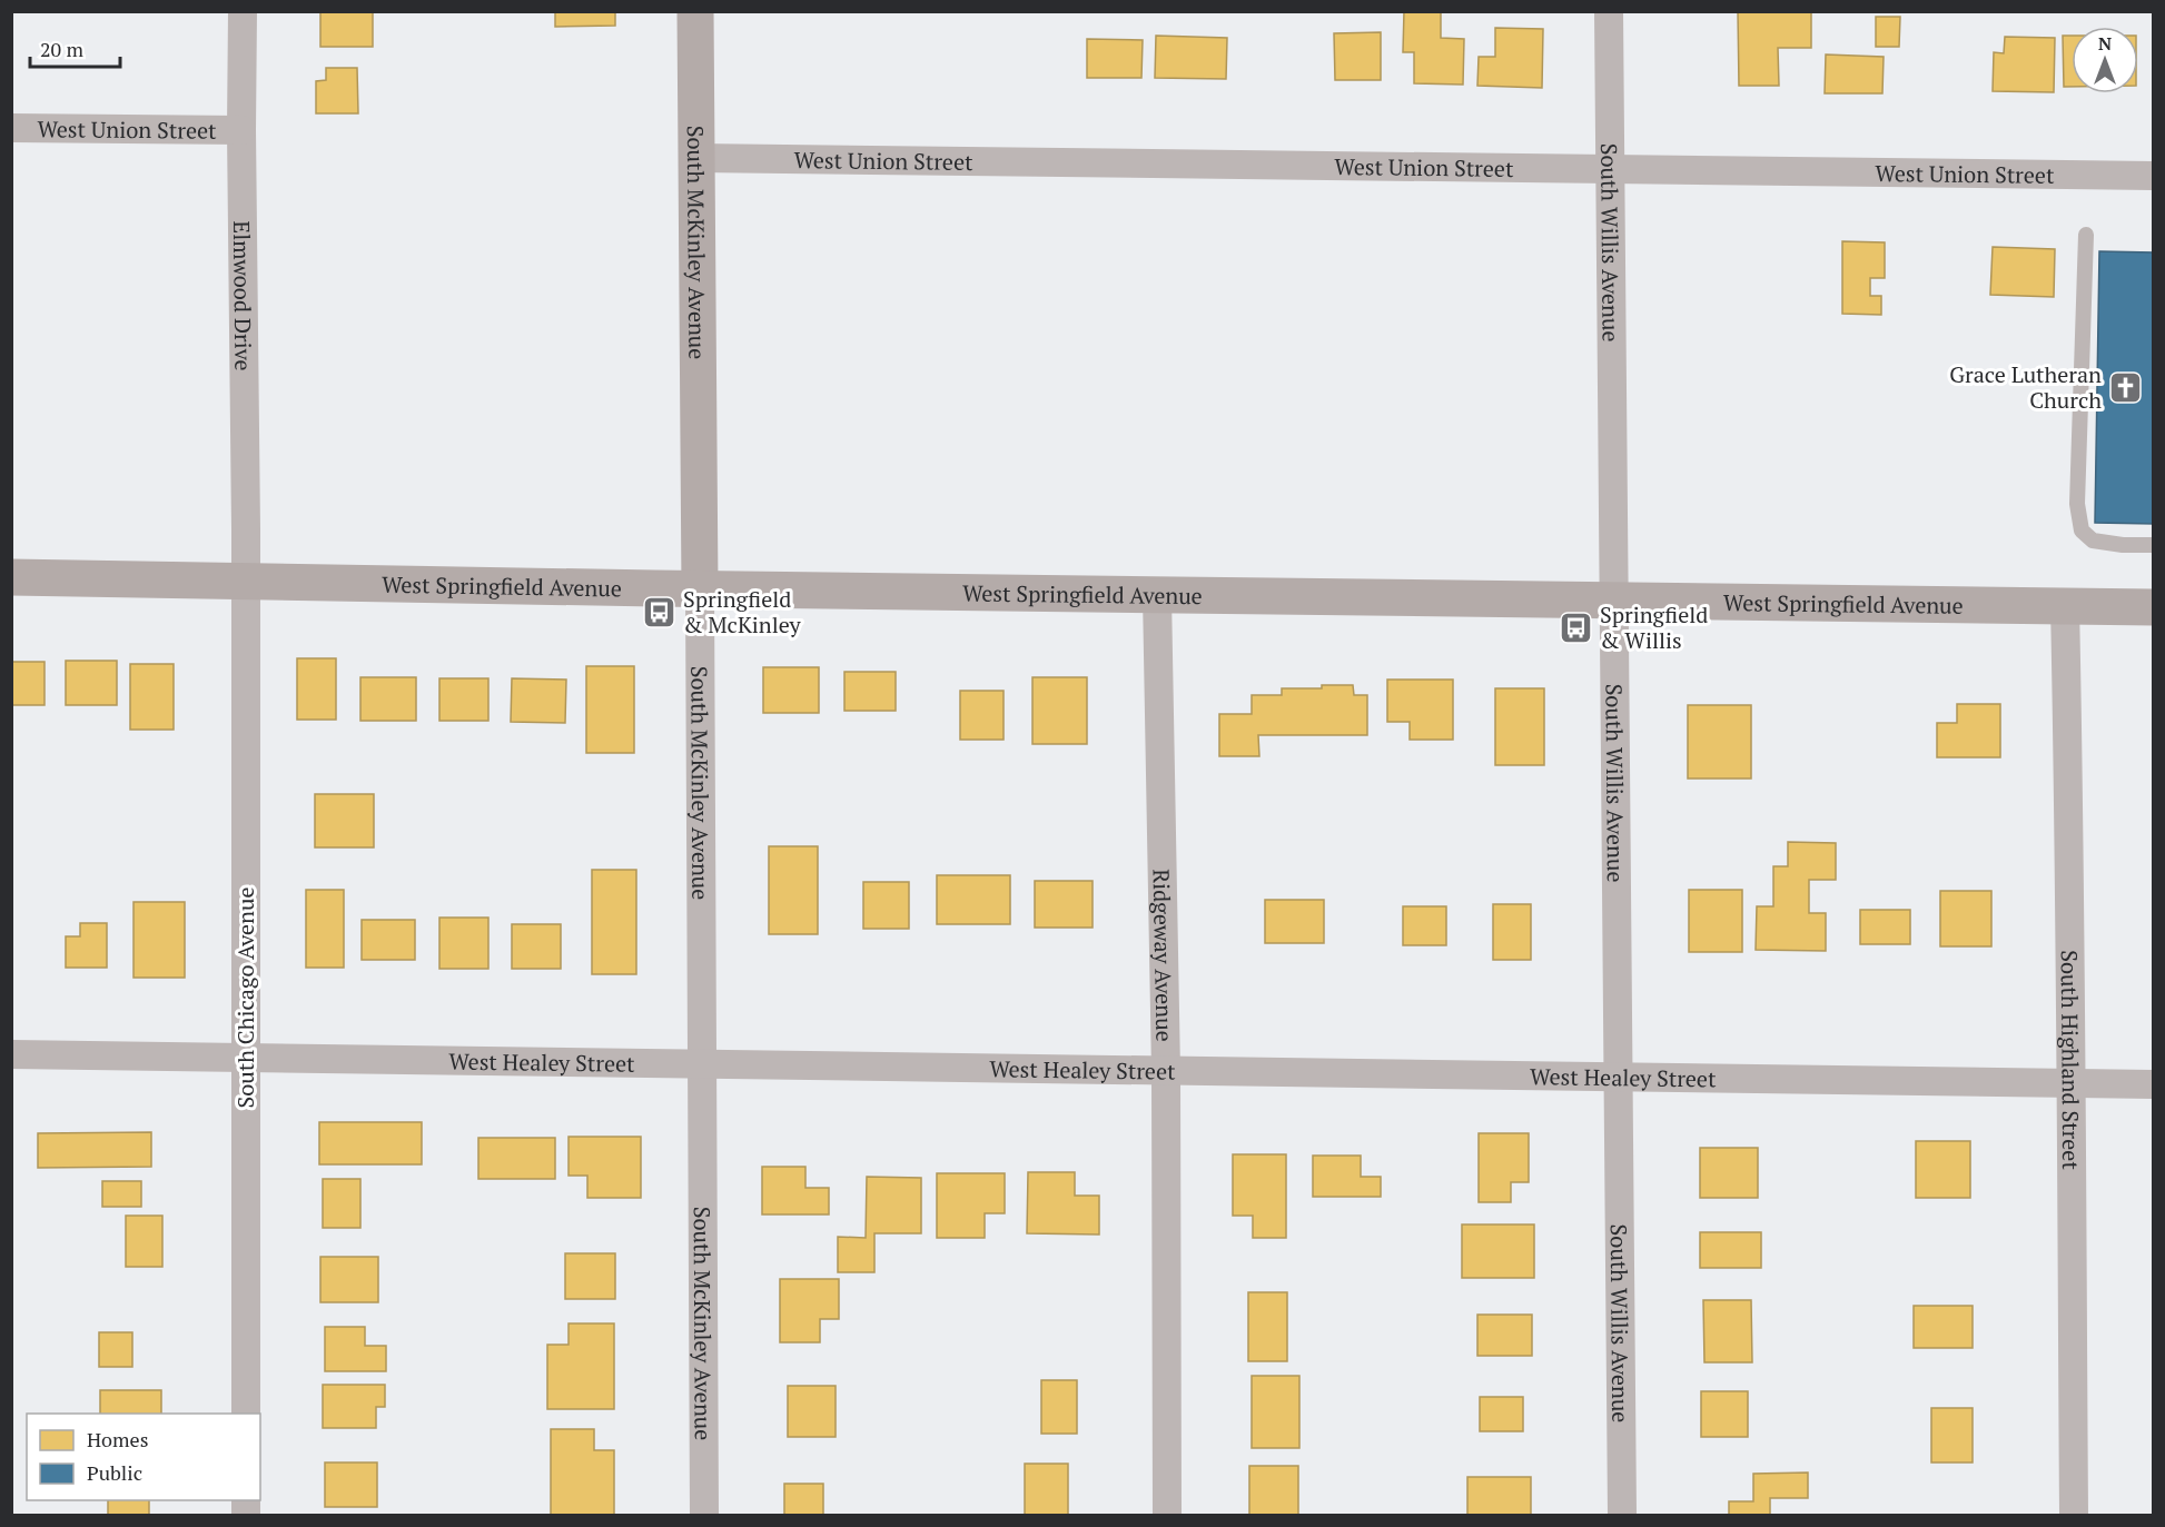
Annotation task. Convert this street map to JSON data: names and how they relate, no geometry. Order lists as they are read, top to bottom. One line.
{"streets":{"main road":["South McKinley Avenue","West Springfield Avenue"],"street":["West Union Street","South Willis Avenue","Elmwood Drive","Ridgeway Avenue","South Chicago Avenue","South Highland Street","West Healey Street"]},"crossings":[["West Union Street","South McKinley Avenue"],["West Union Street","South Willis Avenue"],["West Union Street","Elmwood Drive"],["South McKinley Avenue","West Springfield Avenue"],["South McKinley Avenue","West Healey Street"],["South Willis Avenue","West Springfield Avenue"],["South Willis Avenue","West Healey Street"],["Elmwood Drive","West Springfield Avenue"],["Elmwood Drive","South Chicago Avenue"],["West Springfield Avenue","Ridgeway Avenue"],["West Springfield Avenue","South Chicago Avenue"],["West Springfield Avenue","South Highland Street"],["Ridgeway Avenue","West Healey Street"],["South Chicago Avenue","West Healey Street"],["South Highland Street","West Healey Street"]],"places":{"church":["Grace Lutheran Church"],"bus stop":["Springfield & McKinley","Springfield & Willis"]},"legend":["Homes","Public"],"scale_bar":"20 m","north":"top"}
